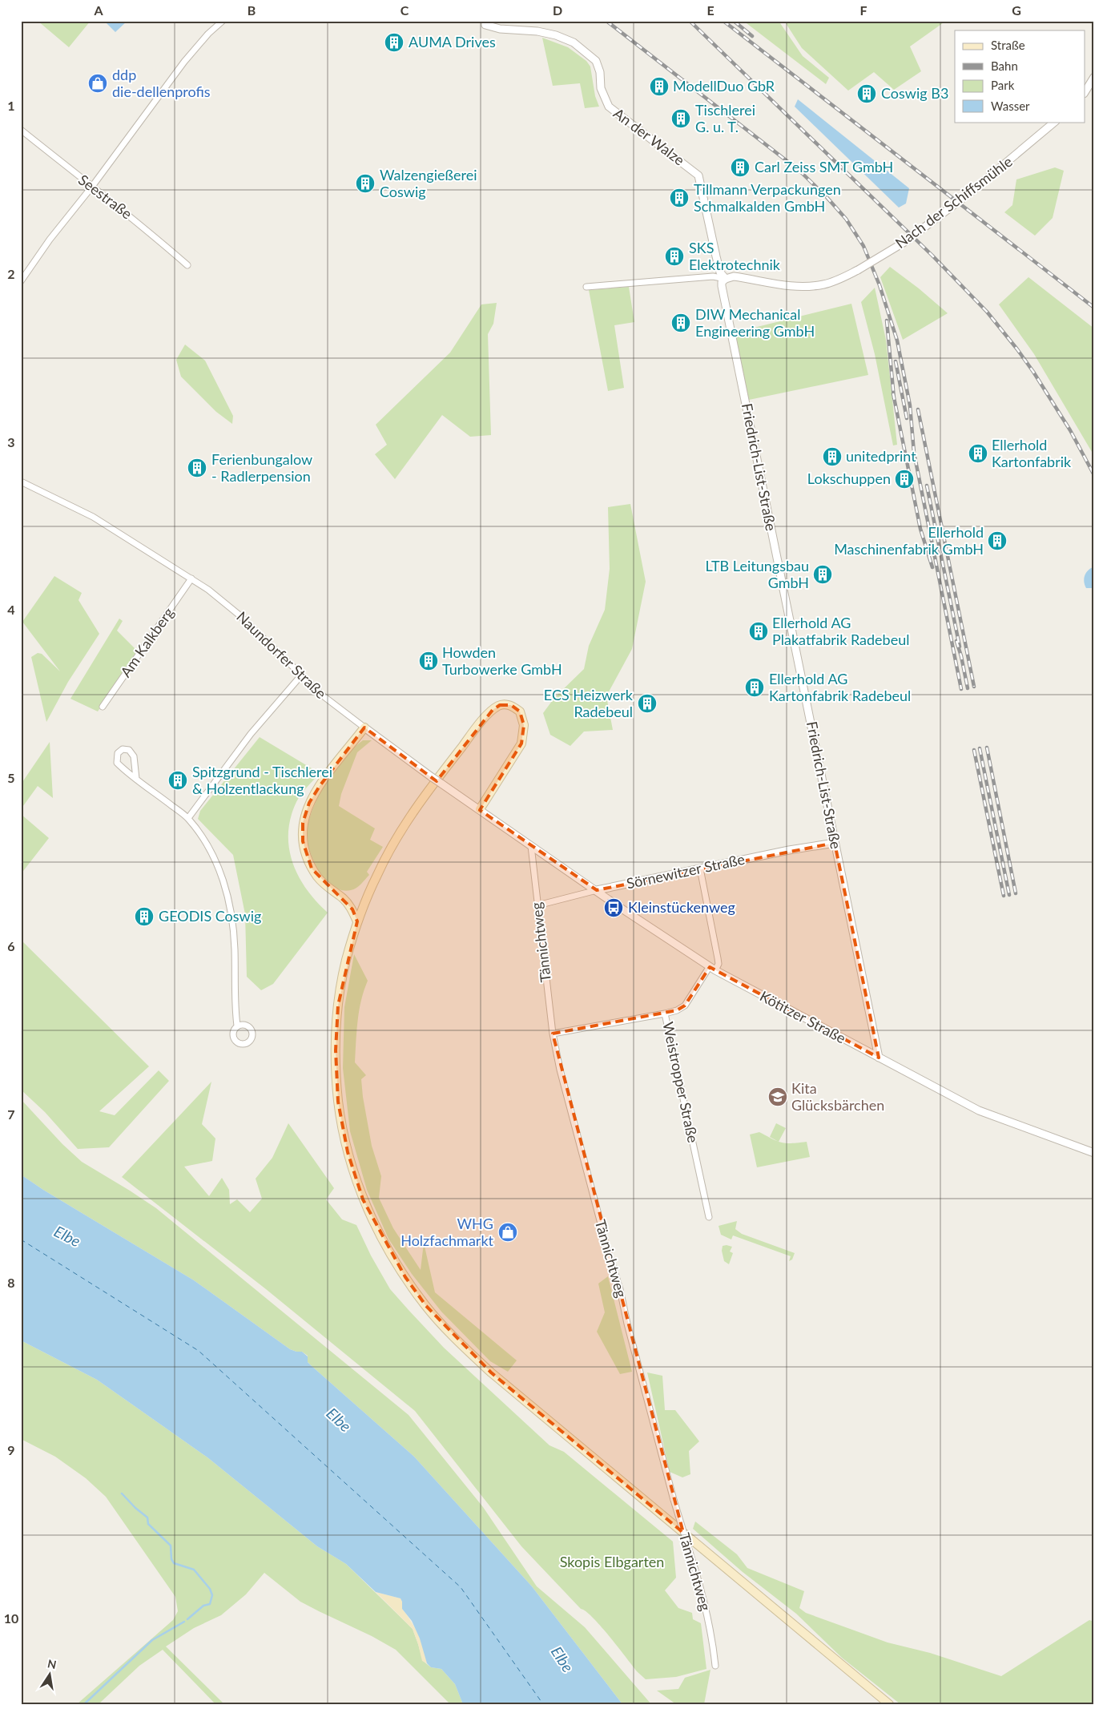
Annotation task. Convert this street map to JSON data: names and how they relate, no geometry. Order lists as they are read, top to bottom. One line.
{"streets":{"street":["An der Walze","Seestraße","Nach der Schiffsmühle","Friedrich-List-Straße","Am Kalkberg","Naundorfer Straße","Sörnewitzer Straße","Tännichtweg","Kötitzer Straße","Weistropper Straße"]},"crossings":[["An der Walze","Nach der Schiffsmühle"],["An der Walze","Friedrich-List-Straße"],["Nach der Schiffsmühle","Friedrich-List-Straße"],["Friedrich-List-Straße","Sörnewitzer Straße"],["Friedrich-List-Straße","Kötitzer Straße"],["Am Kalkberg","Naundorfer Straße"],["Naundorfer Straße","Tännichtweg"],["Naundorfer Straße","Kötitzer Straße"],["Sörnewitzer Straße","Tännichtweg"],["Sörnewitzer Straße","Kötitzer Straße"],["Tännichtweg","Kötitzer Straße"],["Kötitzer Straße","Weistropper Straße"]],"water":["Elbe"],"parks":["Skopis Elbgarten"],"places":{"building":["AUMA Drives","ModellDuo GbR","Coswig B3","Tischlerei G. u. T.","Carl Zeiss SMT GmbH","Walzengießerei Coswig","Tillmann Verpackungen Schmalkalden GmbH","SKS Elektrotechnik","DIW Mechanical Engineering GmbH","Ellerhold Kartonfabrik","unitedprint","Ferienbungalow - Radlerpension","Lokschuppen","Ellerhold Maschinenfabrik GmbH","LTB Leitungsbau GmbH","Ellerhold AG Plakatfabrik Radebeul","Howden Turbowerke GmbH","Ellerhold AG Kartonfabrik Radebeul","ECS Heizwerk Radebeul","Spitzgrund - Tischlerei & Holzentlackung","GEODIS Coswig"],"shop":["ddp die-dellenprofis","WHG Holzfachmarkt"],"bus stop":["Kleinstückenweg"],"school or university":["Kita Glücksbärchen"]},"legend":["Straße","Bahn","Park","Wasser"],"north":"top","grid":{"columns":["A","B","C","D","E","F","G"],"rows":["1","2","3","4","5","6","7","8","9","10"]}}
